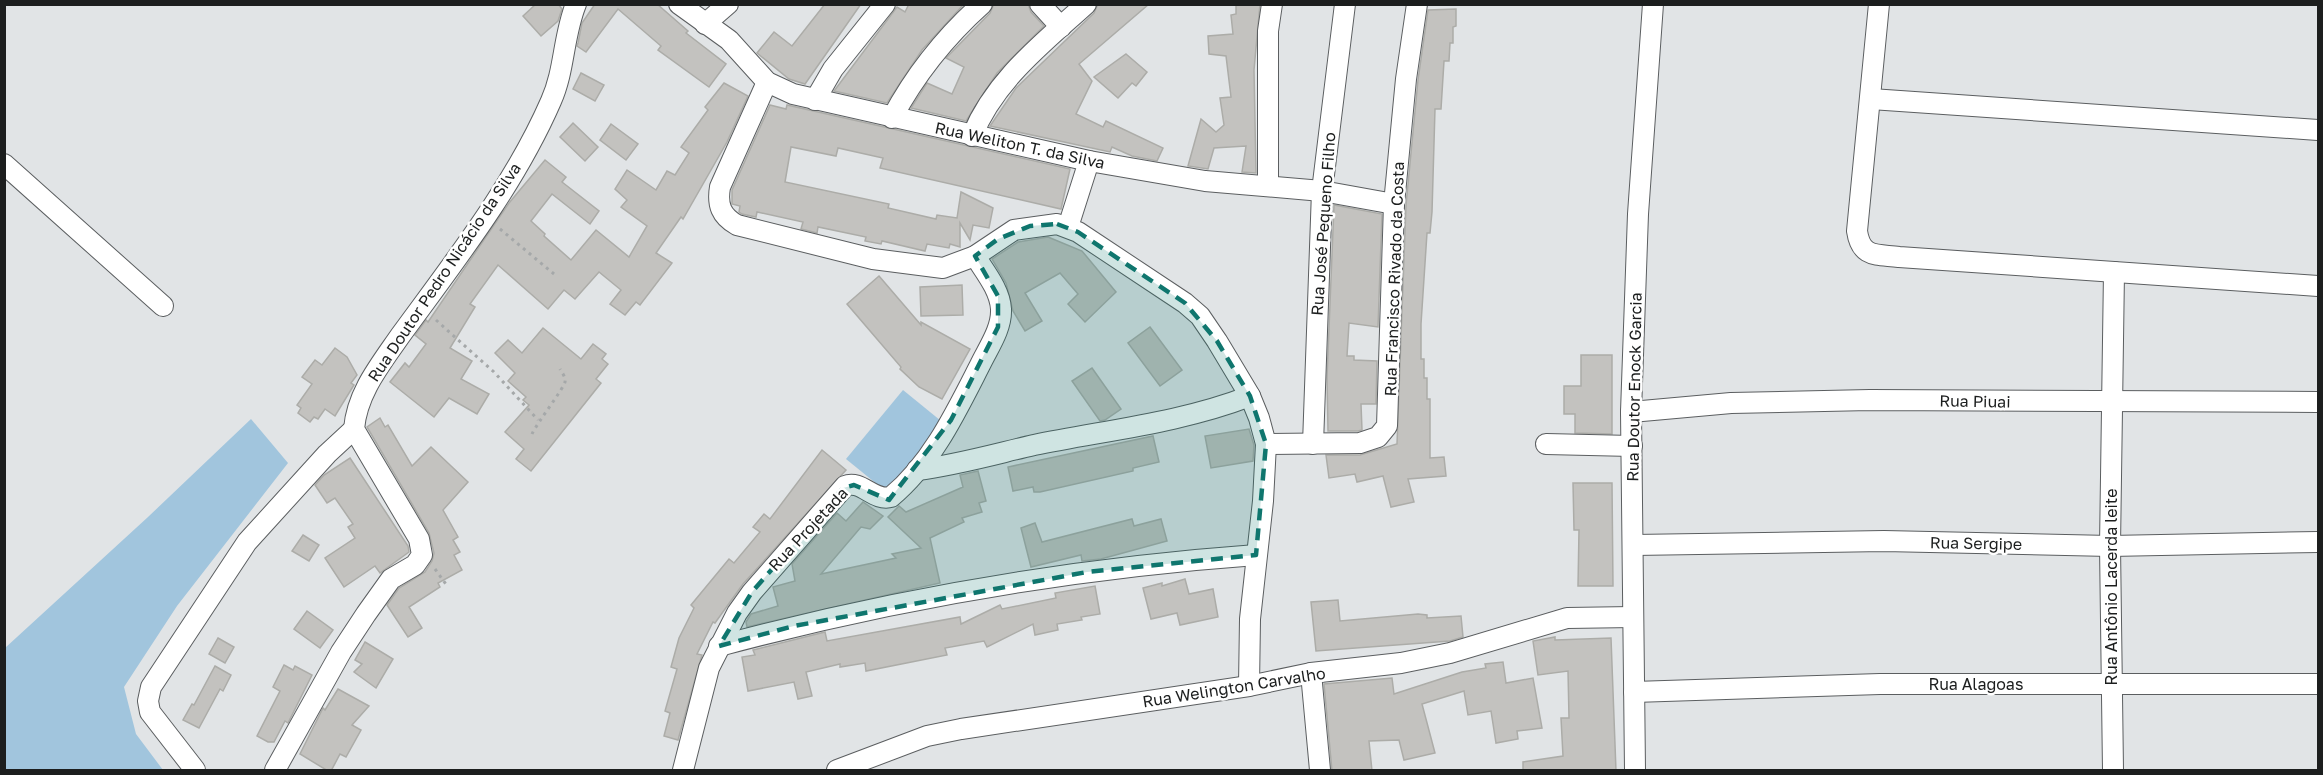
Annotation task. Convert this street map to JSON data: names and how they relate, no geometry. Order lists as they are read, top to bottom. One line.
{"streets":{"street":["Rua Weliton T. da Silva","Rua José Pequeno Filho","Rua Doutor Pedro Nicácio da Silva","Rua Francisco Rivado da Costa","Rua Doutor Enock Garcia","Rua Piuai","Rua Projetada","Rua Sergipe","Rua Antônio Lacerda leite","Rua Alagoas","Rua Welington Carvalho"]},"crossings":[["Rua Weliton T. da Silva","Rua José Pequeno Filho"],["Rua Weliton T. da Silva","Rua Francisco Rivado da Costa"],["Rua José Pequeno Filho","Rua Francisco Rivado da Costa"],["Rua Doutor Enock Garcia","Rua Piuai"],["Rua Doutor Enock Garcia","Rua Sergipe"],["Rua Doutor Enock Garcia","Rua Alagoas"],["Rua Doutor Enock Garcia","Rua Welington Carvalho"],["Rua Piuai","Rua Antônio Lacerda leite"],["Rua Sergipe","Rua Antônio Lacerda leite"],["Rua Antônio Lacerda leite","Rua Alagoas"]]}
